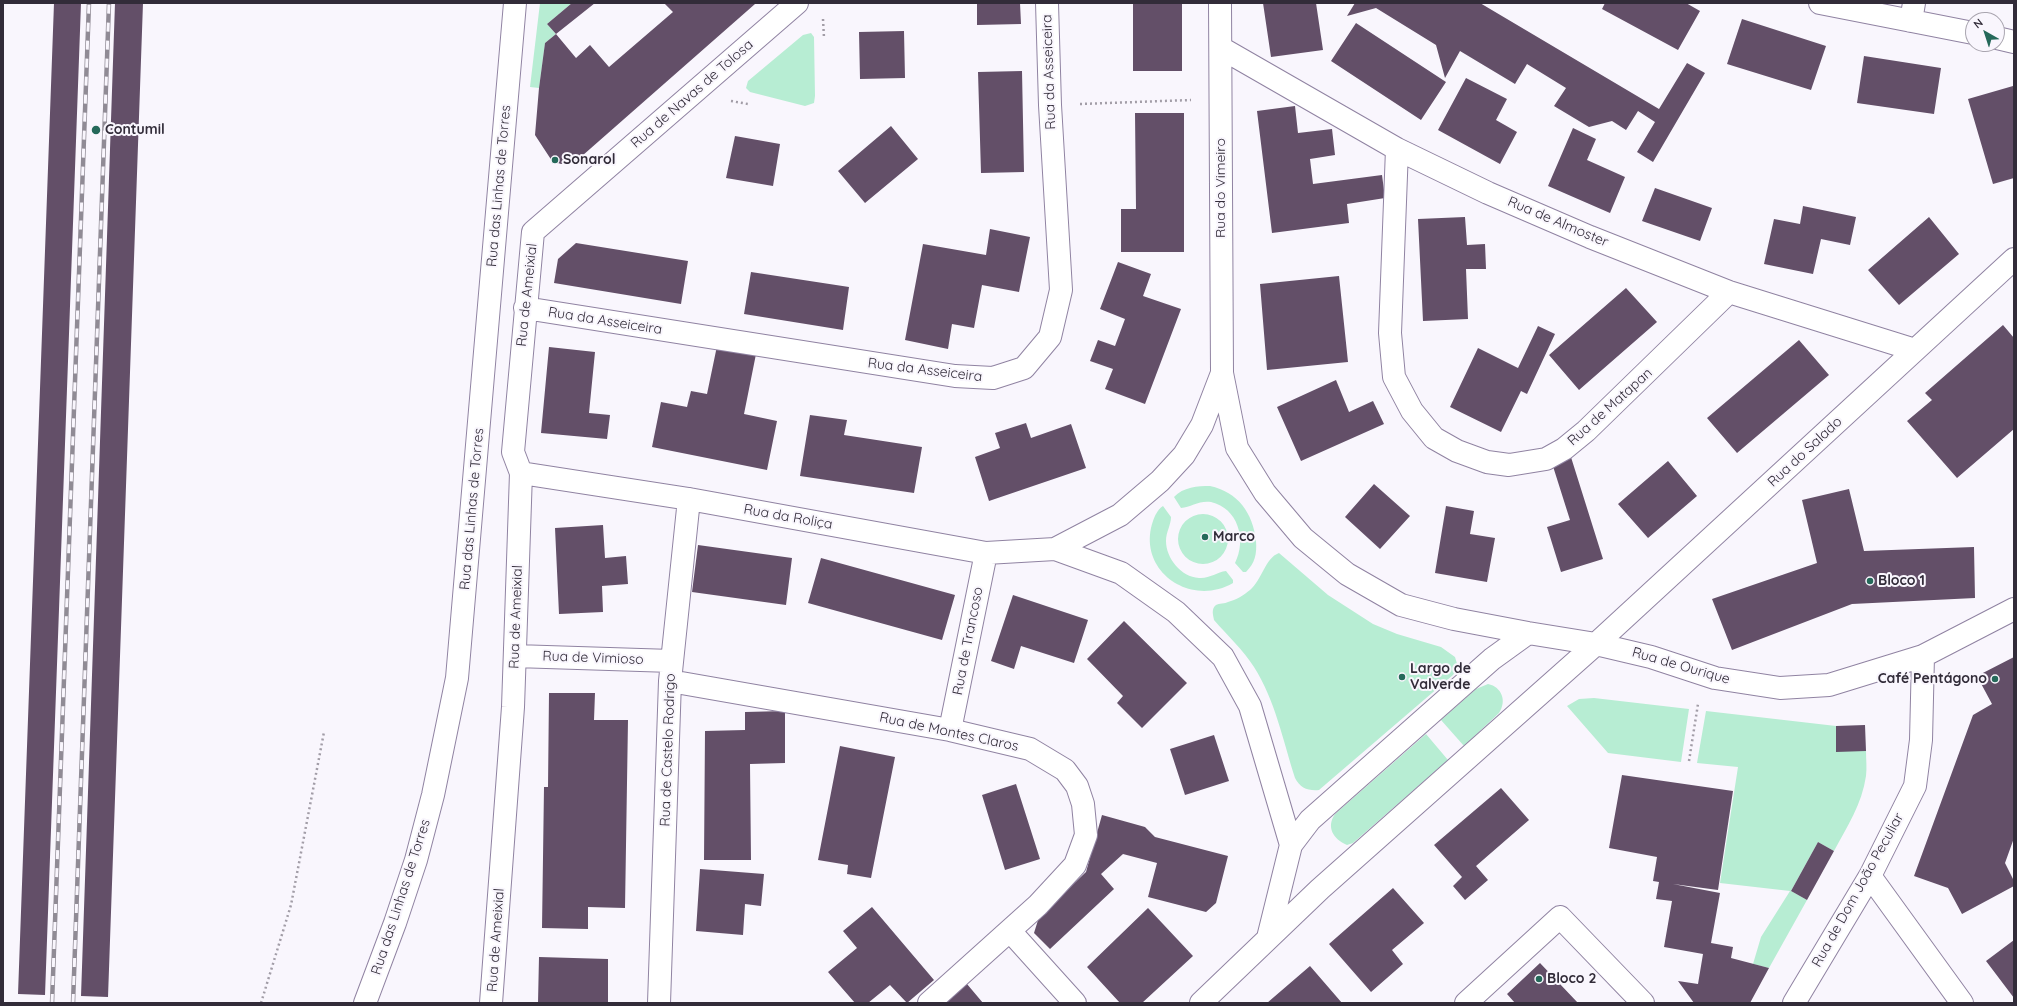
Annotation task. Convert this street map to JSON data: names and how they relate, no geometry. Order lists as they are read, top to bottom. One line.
{"streets":{"street":["Rua da Asseiceira","Rua de Navas de Tolosa","Rua das Linhas de Torres","Rua do Vimeiro","Rua de Almoster","Rua de Ameixial","Rua de Matapan","Rua do Salado","Rua da Roliça","Rua de Trancoso","Rua de Vimioso","Rua de Ourique","Rua de Montes Claros","Rua de Castelo Rodrigo","Rua de Dom João Peculiar"]},"crossings":[["Rua da Asseiceira","Rua de Ameixial"],["Rua de Navas de Tolosa","Rua de Ameixial"],["Rua do Vimeiro","Rua de Almoster"],["Rua de Almoster","Rua de Matapan"],["Rua de Almoster","Rua do Salado"],["Rua de Ameixial","Rua da Roliça"],["Rua de Ameixial","Rua de Vimioso"],["Rua do Salado","Rua de Ourique"],["Rua da Roliça","Rua de Trancoso"],["Rua da Roliça","Rua de Castelo Rodrigo"],["Rua de Trancoso","Rua de Montes Claros"],["Rua de Vimioso","Rua de Montes Claros"],["Rua de Vimioso","Rua de Castelo Rodrigo"],["Rua de Ourique","Rua de Dom João Peculiar"],["Rua de Montes Claros","Rua de Castelo Rodrigo"]],"places":["Contumil","Sonarol","Marco","Bloco 1","Largo de Valverde","Café Pentágono","Bloco 2"],"north":"top left"}
